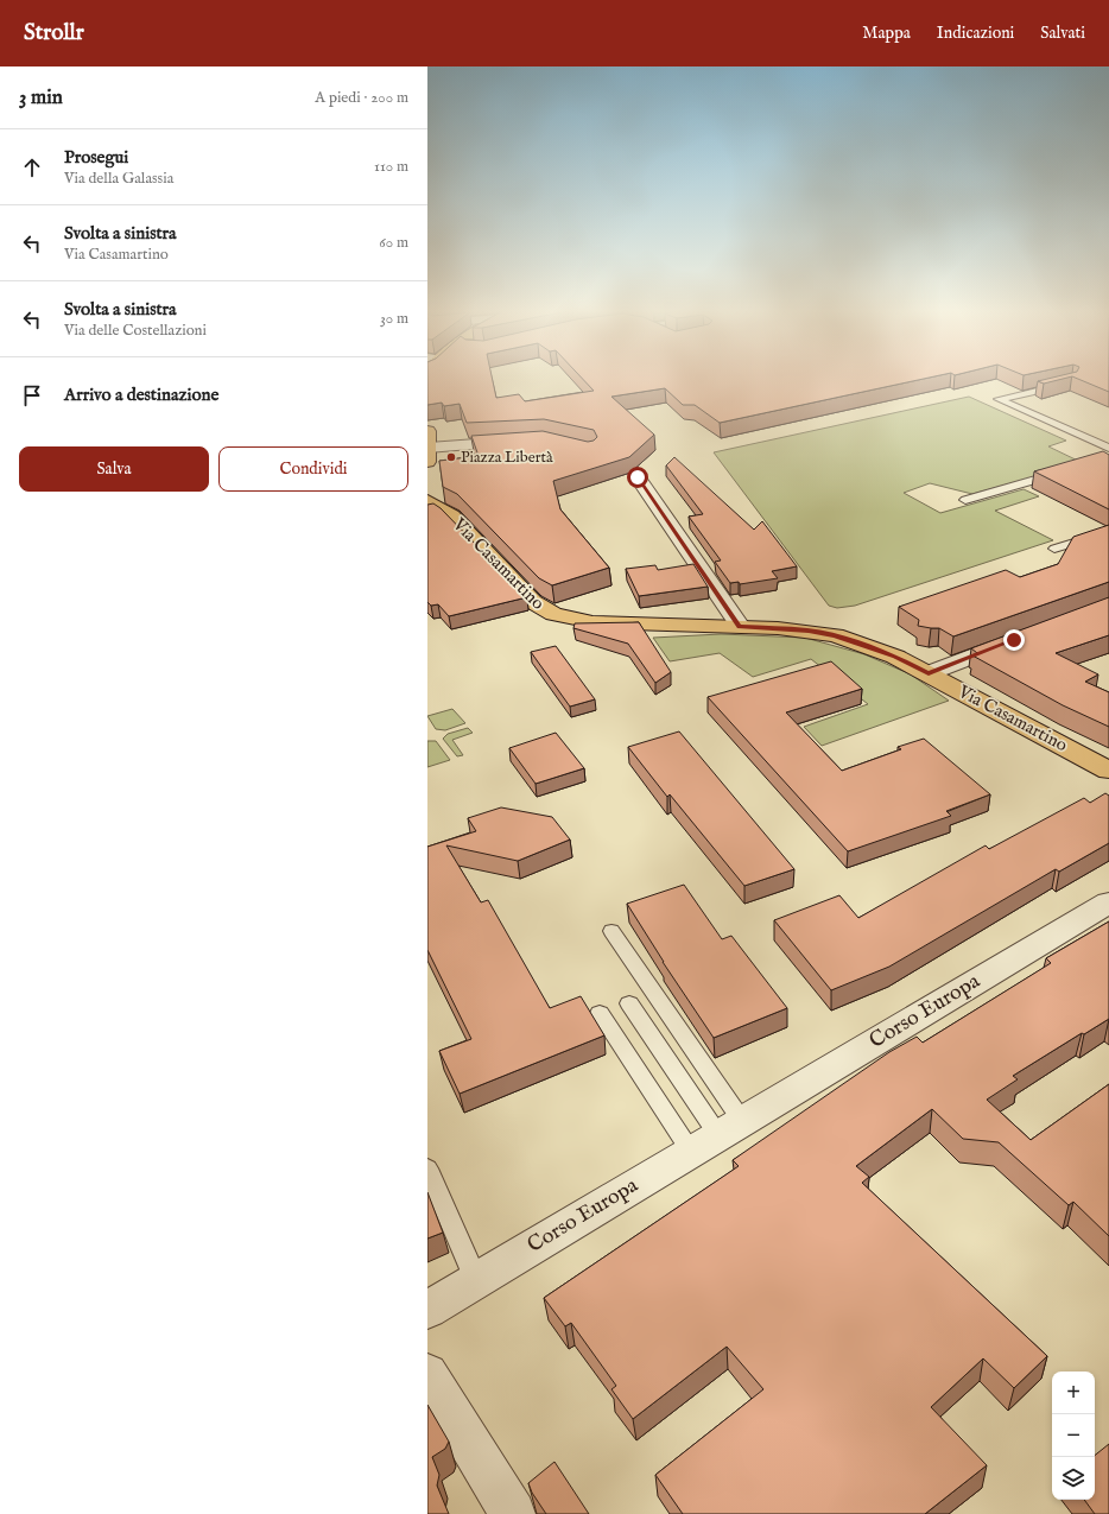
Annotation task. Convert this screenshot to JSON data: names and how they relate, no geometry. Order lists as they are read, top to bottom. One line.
{"streets":{"main road":["Via Casamartino"],"street":["Corso Europa"]},"places":["Piazza Libertà"],"page":{"header":"Strollr","nav":["Mappa","Indicazioni","Salvati"],"heading":["3 min","A piedi · 200 m"],"list":[["Prosegui","Via della Galassia","110 m"],["Svolta a sinistra","Via Casamartino","60 m"],["Svolta a sinistra","Via delle Costellazioni","30 m"],"Arrivo a destinazione"],"buttons":["Salva","Condividi"],"map_buttons":["+","−"]}}
